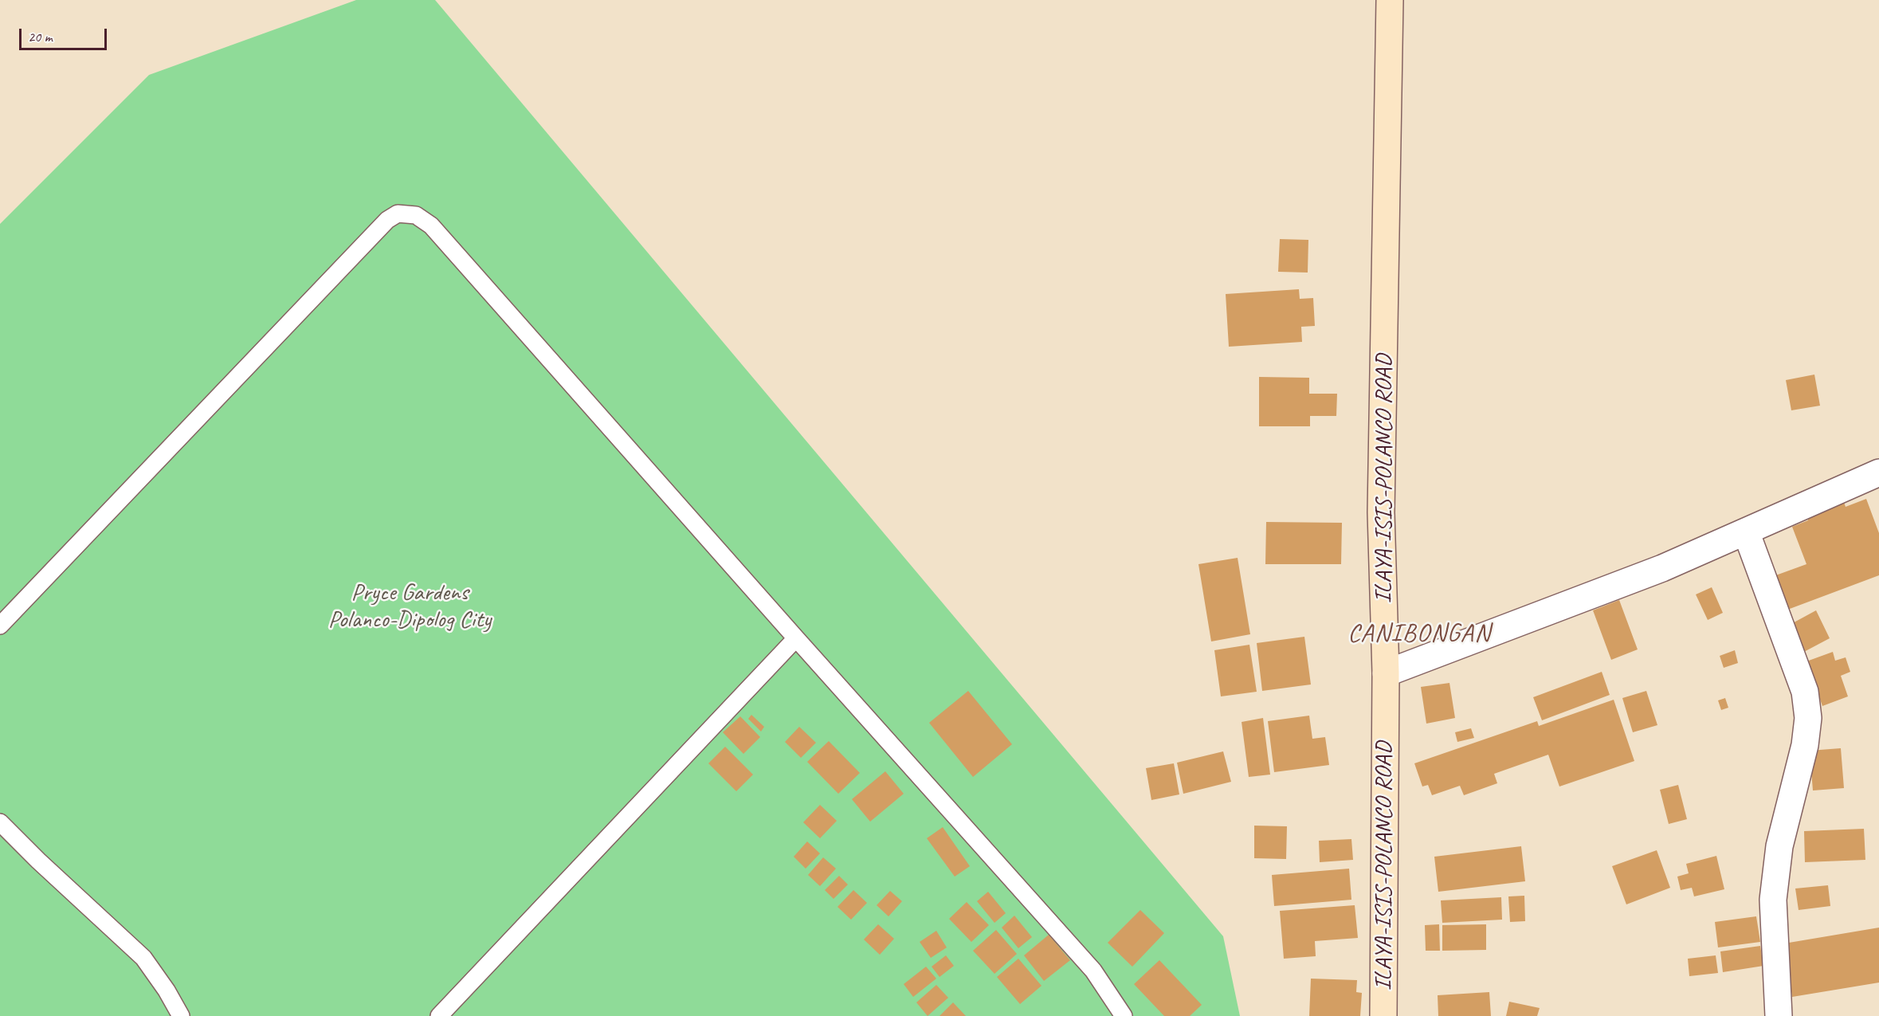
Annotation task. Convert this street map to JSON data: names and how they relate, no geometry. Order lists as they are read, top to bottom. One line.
{"streets":{"main road":["ILAYA-ISIS-POLANCO ROAD"]},"districts":["CANIBONGAN"],"parks":["Pryce Gardens Polanco-Dipolog City"],"scale_bar":"20 m"}
